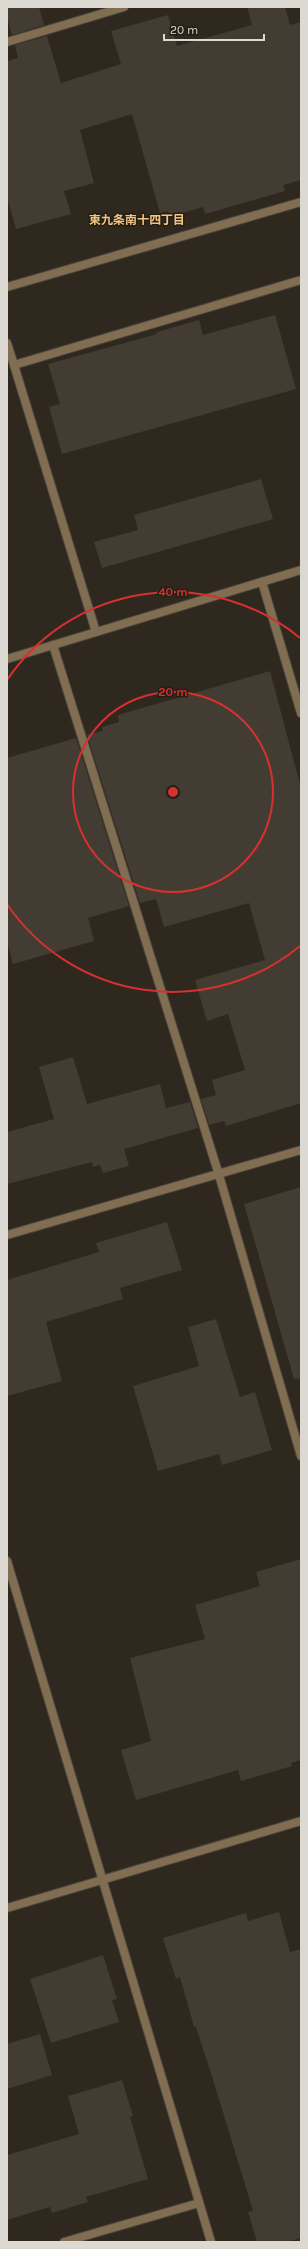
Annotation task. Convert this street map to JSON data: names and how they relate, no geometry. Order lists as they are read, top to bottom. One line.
{"districts":["東九条南十四丁目"],"scale_bar":"20 m","rings":["40 m","20 m"]}
